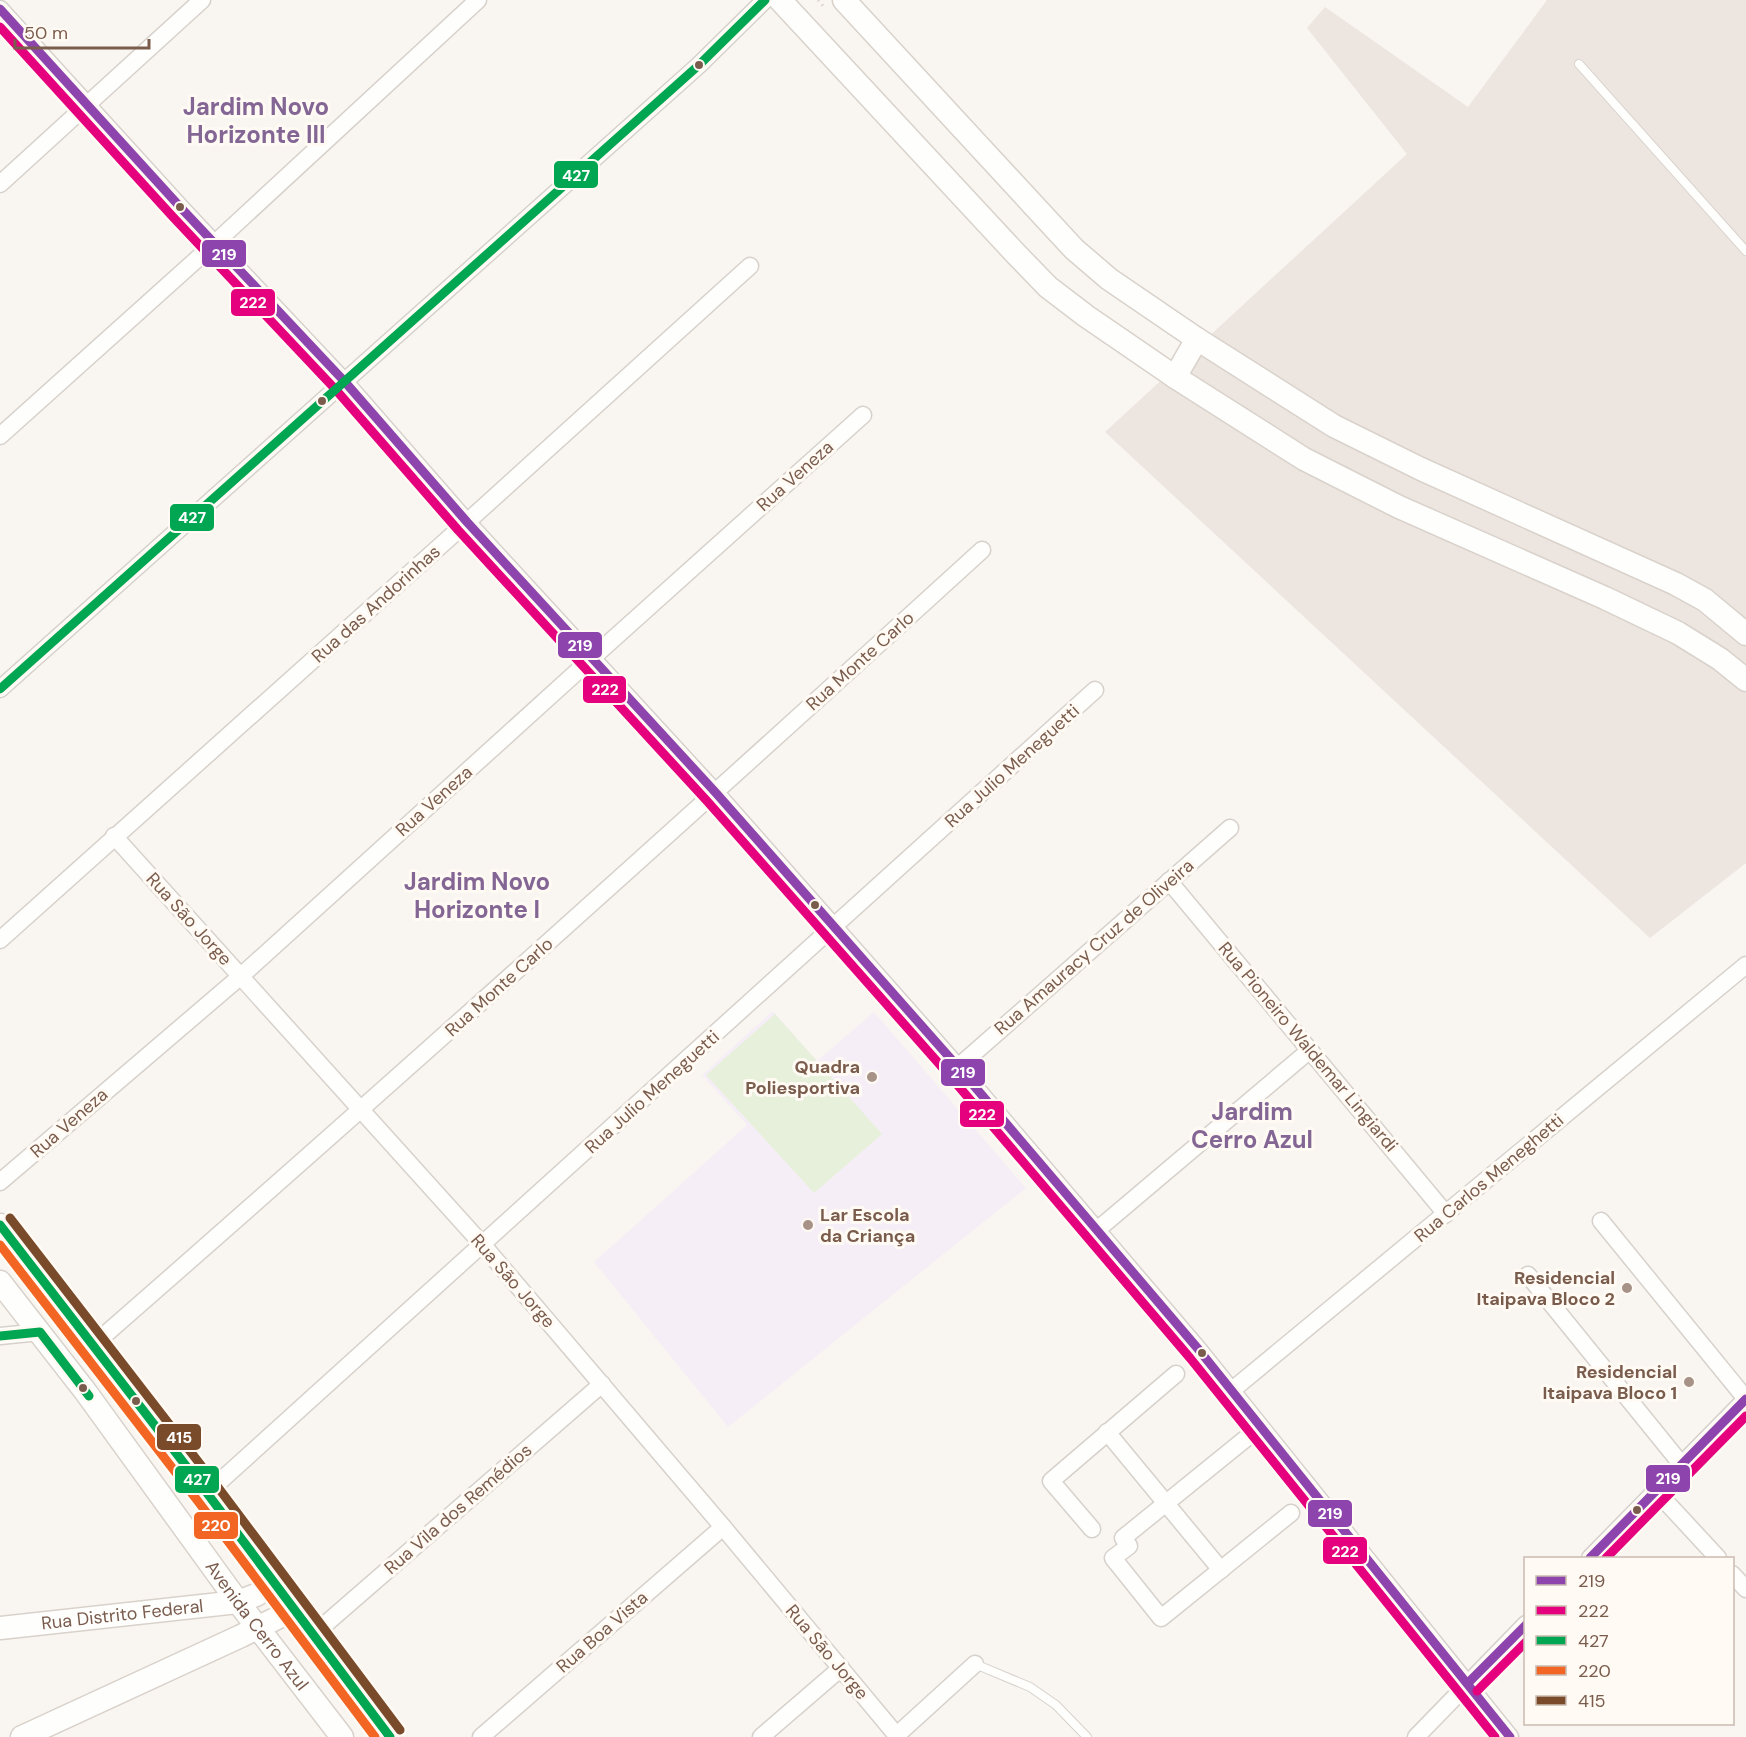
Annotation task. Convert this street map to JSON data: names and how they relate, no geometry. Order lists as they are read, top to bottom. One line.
{"streets":{"main road":["Rua Distrito Federal","Avenida Cerro Azul"],"street":["Rua Veneza","Rua das Andorinhas","Rua Monte Carlo","Rua Julio Meneguetti","Rua São Jorge","Rua Amauracy Cruz de Oliveira","Rua Pioneiro Waldemar Lingiardi","Rua Carlos Meneghetti","Rua Vila dos Remédios","Rua Boa Vista"]},"crossings":[["Rua Veneza","Rua São Jorge"],["Rua das Andorinhas","Rua São Jorge"],["Rua Monte Carlo","Rua São Jorge"],["Rua Julio Meneguetti","Rua São Jorge"],["Rua São Jorge","Rua Vila dos Remédios"],["Rua São Jorge","Rua Boa Vista"],["Rua Amauracy Cruz de Oliveira","Rua Pioneiro Waldemar Lingiardi"],["Rua Pioneiro Waldemar Lingiardi","Rua Carlos Meneghetti"],["Rua Distrito Federal","Avenida Cerro Azul"]],"districts":["Jardim Novo Horizonte III","Jardim Novo Horizonte I","Jardim Cerro Azul"],"places":["Quadra Poliesportiva","Lar Escola da Criança","Residencial Itaipava Bloco 2","Residencial Itaipava Bloco 1"],"lines":["transit line 427","transit line 219","transit line 222","transit line 415","transit line 220"],"legend":["219","222","427","220","415"],"scale_bar":"50 m"}
